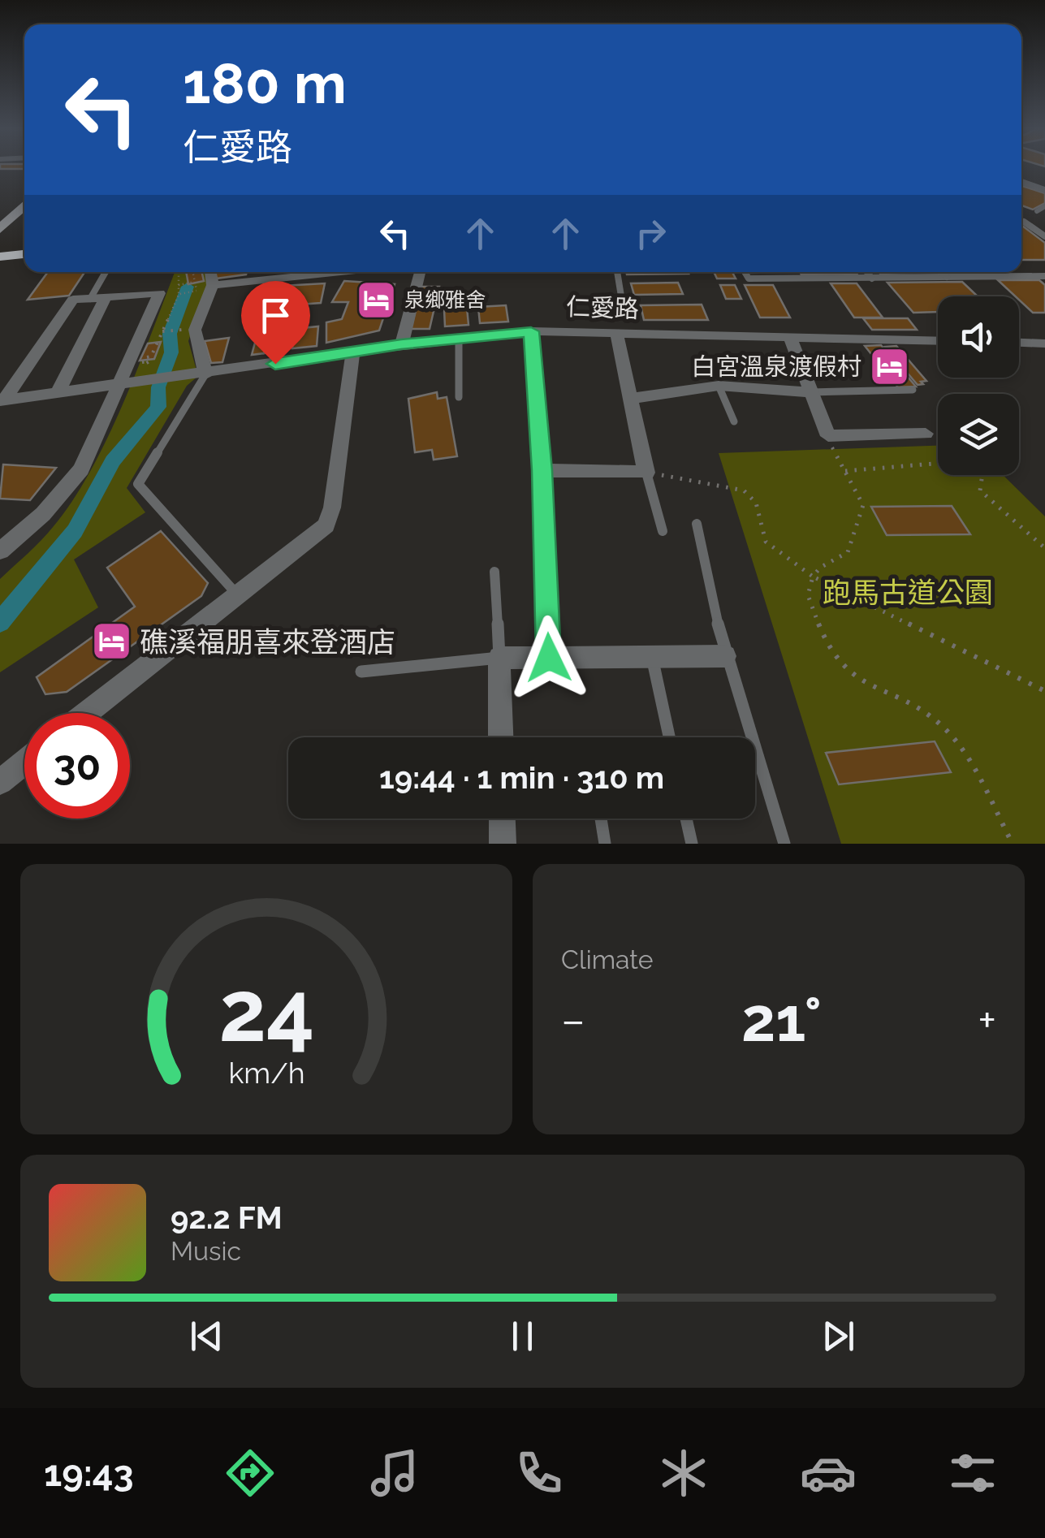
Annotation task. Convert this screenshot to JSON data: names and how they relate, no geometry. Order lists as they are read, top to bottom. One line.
{"streets":{"street":["仁愛路"]},"parks":["跑馬古道公園"],"places":{"hotel":["泉鄉雅舍","白宮溫泉渡假村","礁溪福朋喜來登酒店"]},"page":{"turn":["180 m","仁愛路"],"limit":"30","trip":"19:44 · 1 min · 310 m","tile":"Climate","heat":["−","21°","+"],"song":["92.2 FM","Music"],"tabs":"19:43","gauge":["24","km/h"]}}
